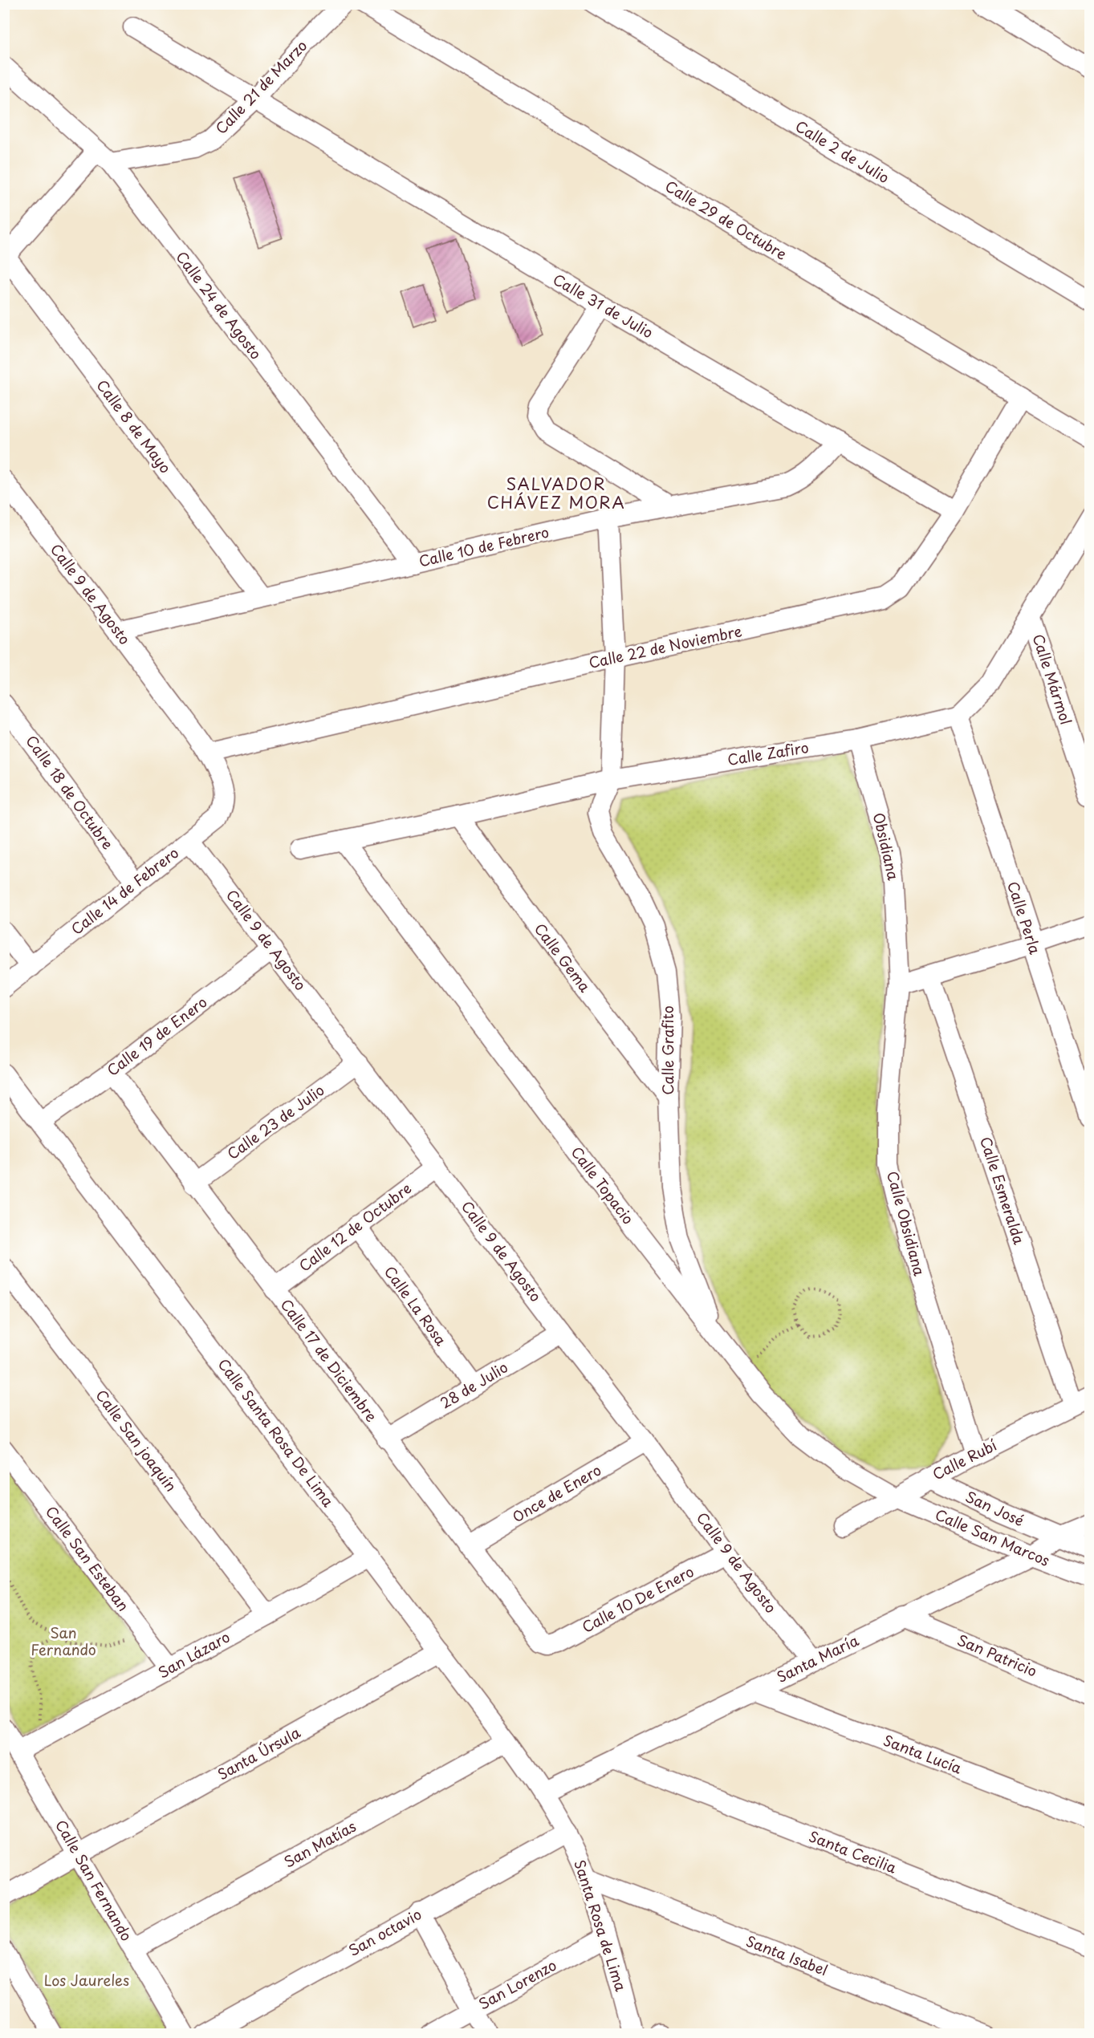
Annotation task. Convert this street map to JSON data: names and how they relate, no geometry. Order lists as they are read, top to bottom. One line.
{"streets":{"street":["Calle 21 de Marzo","Calle 2 de Julio","Calle 29 de Octubre","Calle 24 de Agosto","Calle 31 de Julio","Calle 8 de Mayo","Calle 10 de Febrero","Calle 9 de Agosto","Calle 22 de Noviembre","Calle Mármol","Calle Zafiro","Calle 18 de Octubre","Obsidiana","Calle 14 de Febrero","Calle Perla","Calle Gema","Calle 19 de Enero","Calle Grafito","Calle 23 de Julio","Calle Topacio","Calle Esmeralda","Calle Obsidiana","Calle 12 de Octubre","Calle La Rosa","Calle 17 de Diciembre","28 de Julio","Calle Santa Rosa De Lima","Calle San joaquín","Calle Rubí","Once de Enero","San José","Calle San Marcos","Calle San Esteban","Calle 10 De Enero","San Lázaro","San Patricio","Santa María","Santa Úrsula","Santa Lucía","San Matías","Santa Cecilia","Calle San Fernando","Santa Rosa de Lima","San octavio","Santa Isabel","San Lorenzo"]},"crossings":[["Calle 21 de Marzo","Calle 24 de Agosto"],["Calle 21 de Marzo","Calle 31 de Julio"],["Calle 29 de Octubre","Calle 22 de Noviembre"],["Calle 24 de Agosto","Calle 10 de Febrero"],["Calle 31 de Julio","Calle 10 de Febrero"],["Calle 31 de Julio","Calle 22 de Noviembre"],["Calle 8 de Mayo","Calle 10 de Febrero"],["Calle 10 de Febrero","Calle 9 de Agosto"],["Calle 9 de Agosto","Calle 22 de Noviembre"],["Calle 9 de Agosto","Calle 14 de Febrero"],["Calle 9 de Agosto","Calle 19 de Enero"],["Calle 9 de Agosto","Calle 23 de Julio"],["Calle 9 de Agosto","Calle 12 de Octubre"],["Calle 9 de Agosto","28 de Julio"],["Calle 9 de Agosto","Once de Enero"],["Calle 9 de Agosto","Calle 10 De Enero"],["Calle 9 de Agosto","Santa María"],["Calle Zafiro","Obsidiana"],["Calle Zafiro","Calle Perla"],["Calle Zafiro","Calle Gema"],["Calle Zafiro","Calle Grafito"],["Calle Zafiro","Calle Topacio"],["Calle 18 de Octubre","Calle 14 de Febrero"],["Obsidiana","Calle Obsidiana"],["Calle Gema","Calle Grafito"],["Calle 19 de Enero","Calle 17 de Diciembre"],["Calle 19 de Enero","Calle Santa Rosa De Lima"],["Calle Grafito","Calle Topacio"],["Calle 23 de Julio","Calle 17 de Diciembre"],["Calle Topacio","Calle Rubí"],["Calle Topacio","Calle San Marcos"],["Calle Esmeralda","Calle Rubí"],["Calle Obsidiana","Calle Rubí"],["Calle 12 de Octubre","Calle La Rosa"],["Calle 12 de Octubre","Calle 17 de Diciembre"],["Calle La Rosa","28 de Julio"],["Calle 17 de Diciembre","28 de Julio"],["Calle 17 de Diciembre","Once de Enero"],["Calle 17 de Diciembre","Calle 10 De Enero"],["Calle Santa Rosa De Lima","San Lázaro"],["Calle Santa Rosa De Lima","Santa María"],["Calle Santa Rosa De Lima","Santa Úrsula"],["Calle Santa Rosa De Lima","San Matías"],["Calle Santa Rosa De Lima","Santa Rosa de Lima"],["Calle San joaquín","San Lázaro"],["Calle Rubí","San José"],["Calle Rubí","Calle San Marcos"],["San José","Calle San Marcos"],["San José","Santa María"],["Calle San Marcos","Santa María"],["Calle San Esteban","San Lázaro"],["San Lázaro","Calle San Fernando"],["San Patricio","Santa María"],["Santa María","Santa Lucía"],["Santa María","Santa Cecilia"],["Santa María","Santa Rosa de Lima"],["Santa Úrsula","Calle San Fernando"],["San Matías","Calle San Fernando"],["Santa Rosa de Lima","San octavio"],["Santa Rosa de Lima","Santa Isabel"],["Santa Rosa de Lima","San Lorenzo"]],"districts":["SALVADOR CHÁVEZ MORA"],"parks":["San Fernando","Los Jaureles"]}
